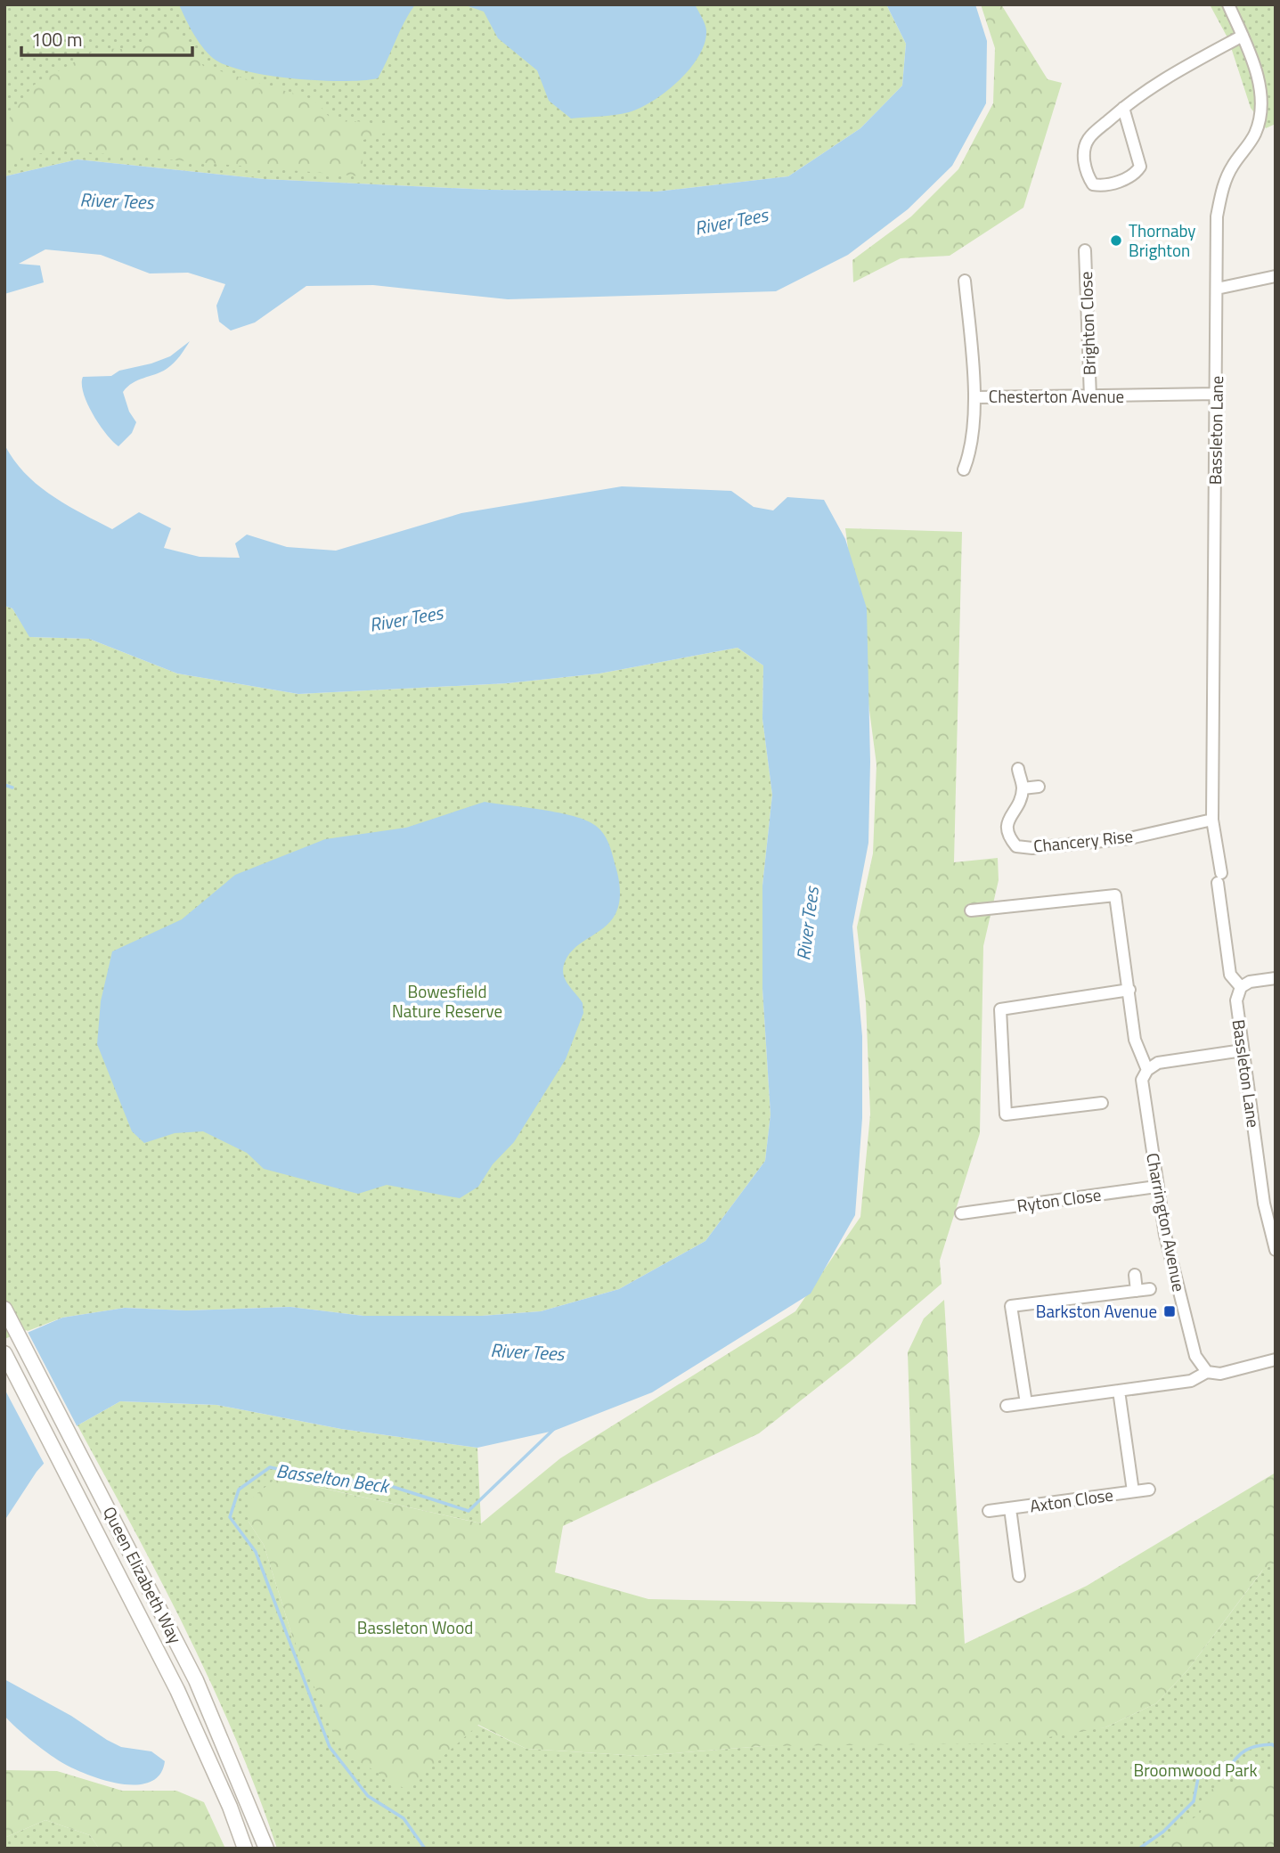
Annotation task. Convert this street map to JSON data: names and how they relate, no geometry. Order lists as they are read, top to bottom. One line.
{"streets":{"street":["Brighton Close","Chesterton Avenue","Bassleton Lane","Chancery Rise","Ryton Close","Charrington Avenue","Axton Close","Queen Elizabeth Way"]},"crossings":[["Brighton Close","Chesterton Avenue"],["Chesterton Avenue","Bassleton Lane"],["Bassleton Lane","Chancery Rise"],["Ryton Close","Charrington Avenue"]],"water":["River Tees","Basselton Beck"],"parks":["Bowesfield Nature Reserve","Bassleton Wood","Broomwood Park"],"places":{"other":["Thornaby Brighton"],"transit":["Barkston Avenue"]},"scale_bar":"100 m"}
